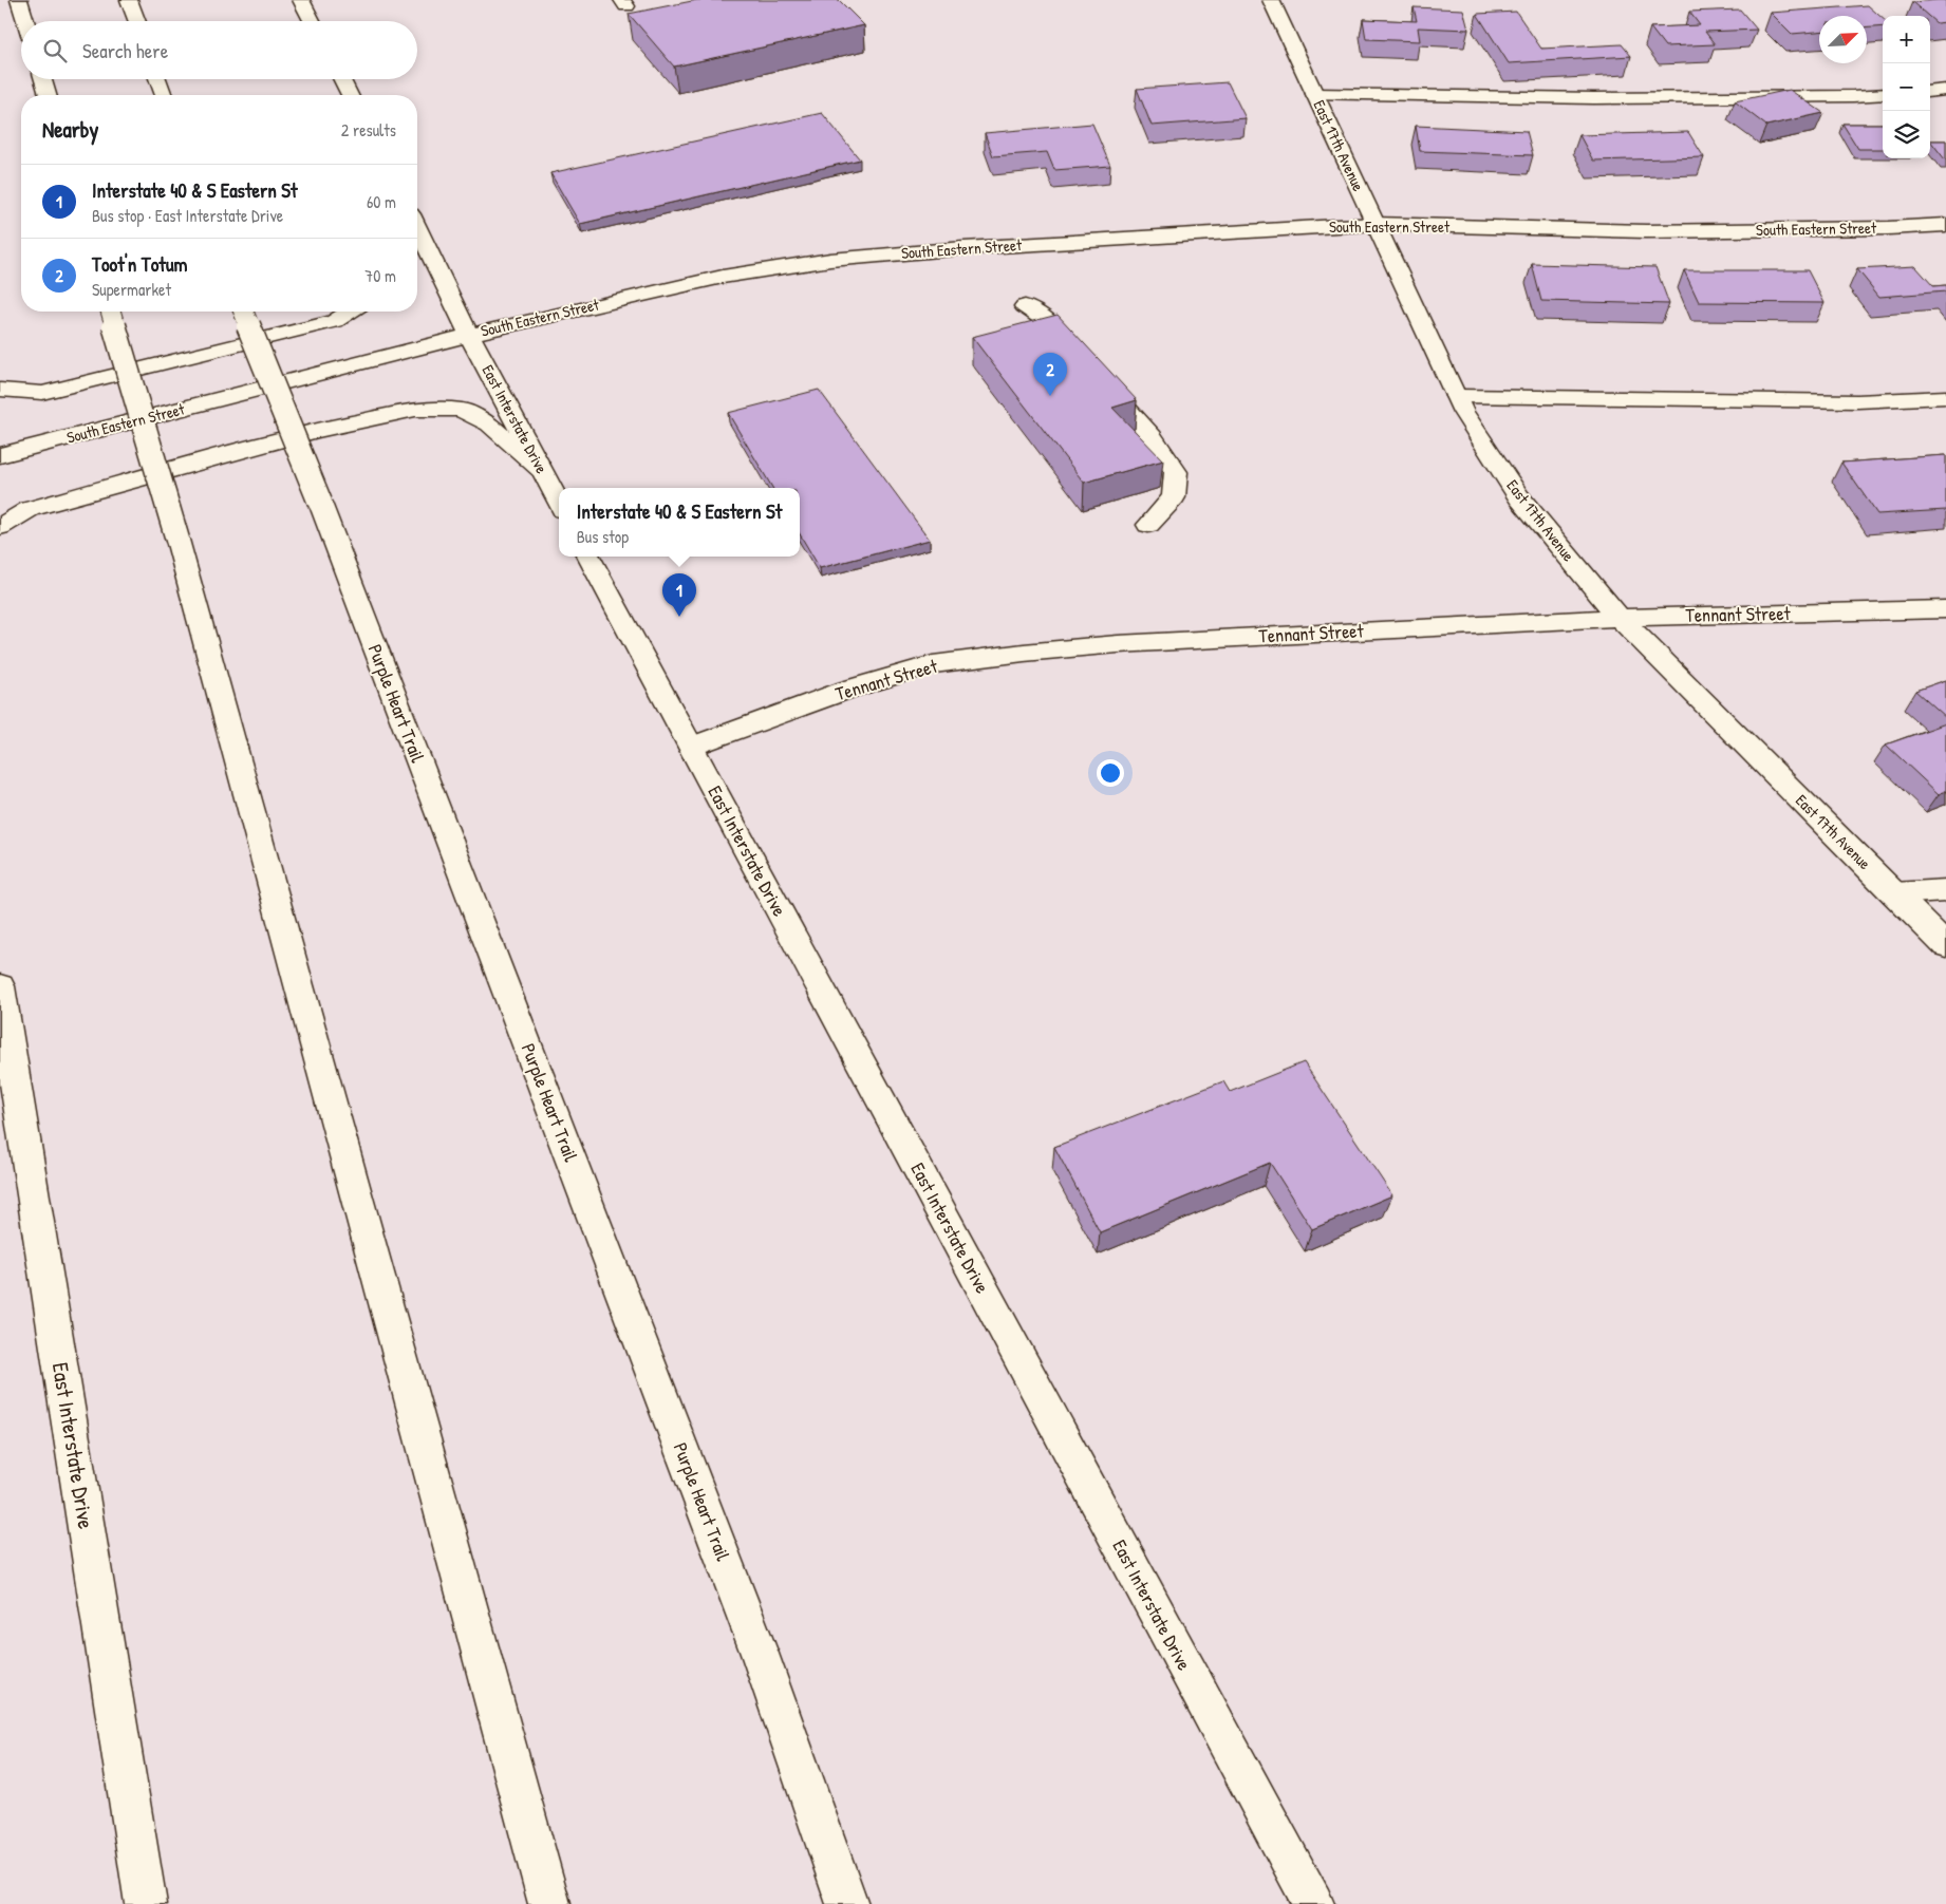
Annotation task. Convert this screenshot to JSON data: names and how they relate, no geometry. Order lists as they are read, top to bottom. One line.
{"streets":{"main road":["East 17th Avenue","South Eastern Street","East Interstate Drive","Tennant Street","Purple Heart Trail"]},"crossings":[["East 17th Avenue","South Eastern Street"],["East 17th Avenue","Tennant Street"],["South Eastern Street","East Interstate Drive"],["East Interstate Drive","Tennant Street"]],"north":"top right","page":{"map_buttons":["+","−"],"search":"Search here","heading":["Nearby","2 results"],"list":[{"mark":"1","name":"Interstate 40 & S Eastern St","note":"Bus stop · East Interstate Drive","value":"60 m"},{"mark":"2","name":"Toot'n Totum","note":"Supermarket","value":"70 m"}],"pins":["2","1"],"popup":["Interstate 40 & S Eastern St","Bus stop"]}}
